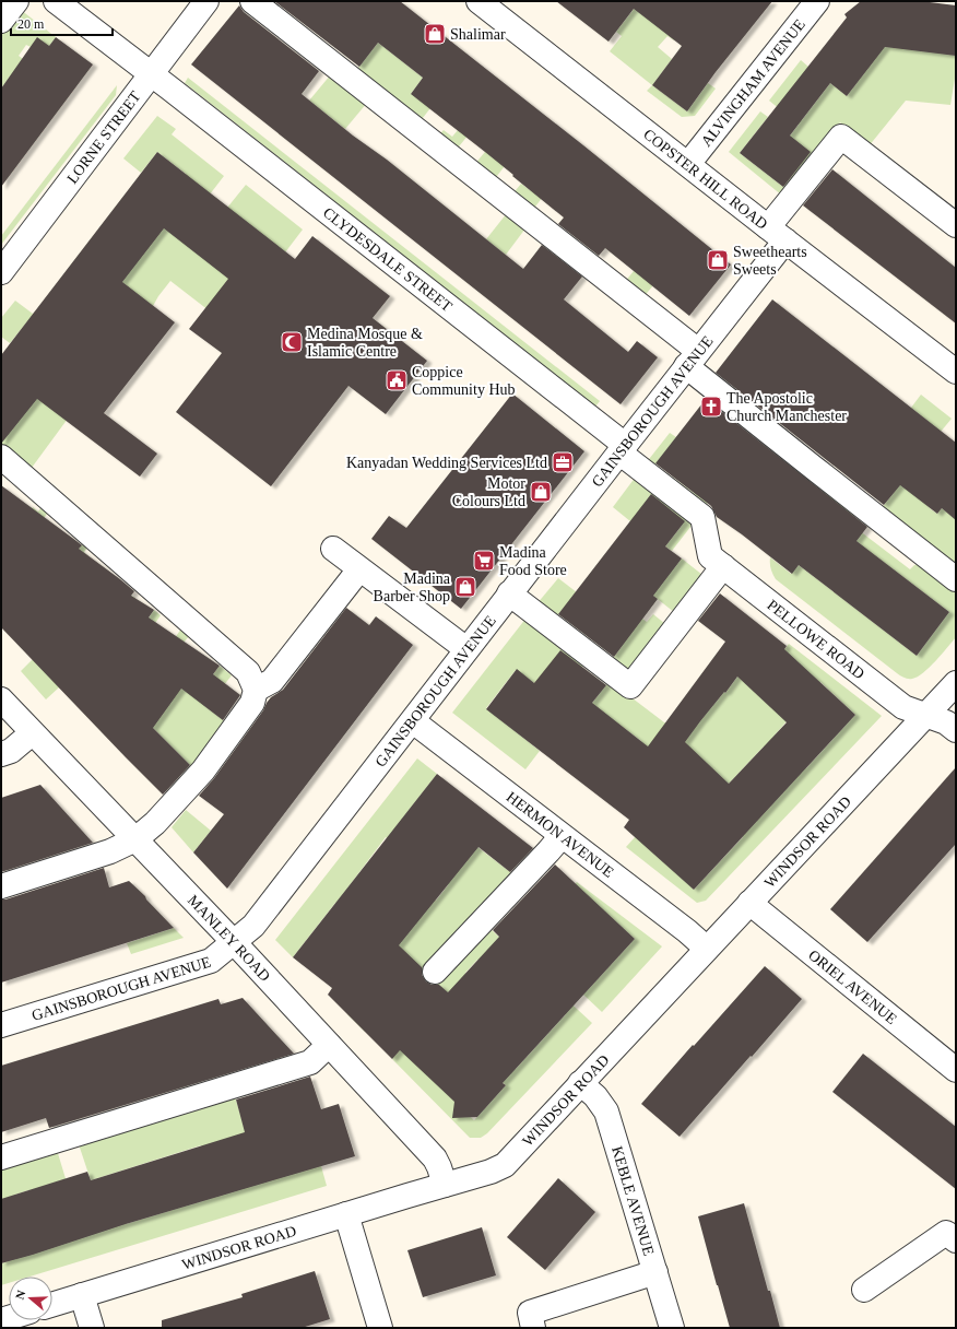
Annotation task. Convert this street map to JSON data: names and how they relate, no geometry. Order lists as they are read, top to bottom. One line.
{"streets":{"street":["ALVINGHAM AVENUE","LORNE STREET","COPSTER HILL ROAD","CLYDESDALE STREET","GAINSBOROUGH AVENUE","PELLOWE ROAD","HERMON AVENUE","WINDSOR ROAD","MANLEY ROAD","ORIEL AVENUE","KEBLE AVENUE"]},"crossings":[["ALVINGHAM AVENUE","COPSTER HILL ROAD"],["LORNE STREET","CLYDESDALE STREET"],["COPSTER HILL ROAD","GAINSBOROUGH AVENUE"],["CLYDESDALE STREET","GAINSBOROUGH AVENUE"],["CLYDESDALE STREET","PELLOWE ROAD"],["GAINSBOROUGH AVENUE","HERMON AVENUE"],["GAINSBOROUGH AVENUE","MANLEY ROAD"],["PELLOWE ROAD","WINDSOR ROAD"],["HERMON AVENUE","WINDSOR ROAD"],["WINDSOR ROAD","MANLEY ROAD"],["WINDSOR ROAD","ORIEL AVENUE"],["WINDSOR ROAD","KEBLE AVENUE"]],"places":{"shop":["Shalimar","Sweethearts Sweets","Motor Colours Ltd","Madina Barber Shop"],"mosque":["Medina Mosque & Islamic Centre"],"public building":["Coppice Community Hub"],"church":["The Apostolic Church Manchester"],"office":["Kanyadan Wedding Services Ltd"],"supermarket":["Madina Food Store"]},"scale_bar":"20 m","north":"left"}
